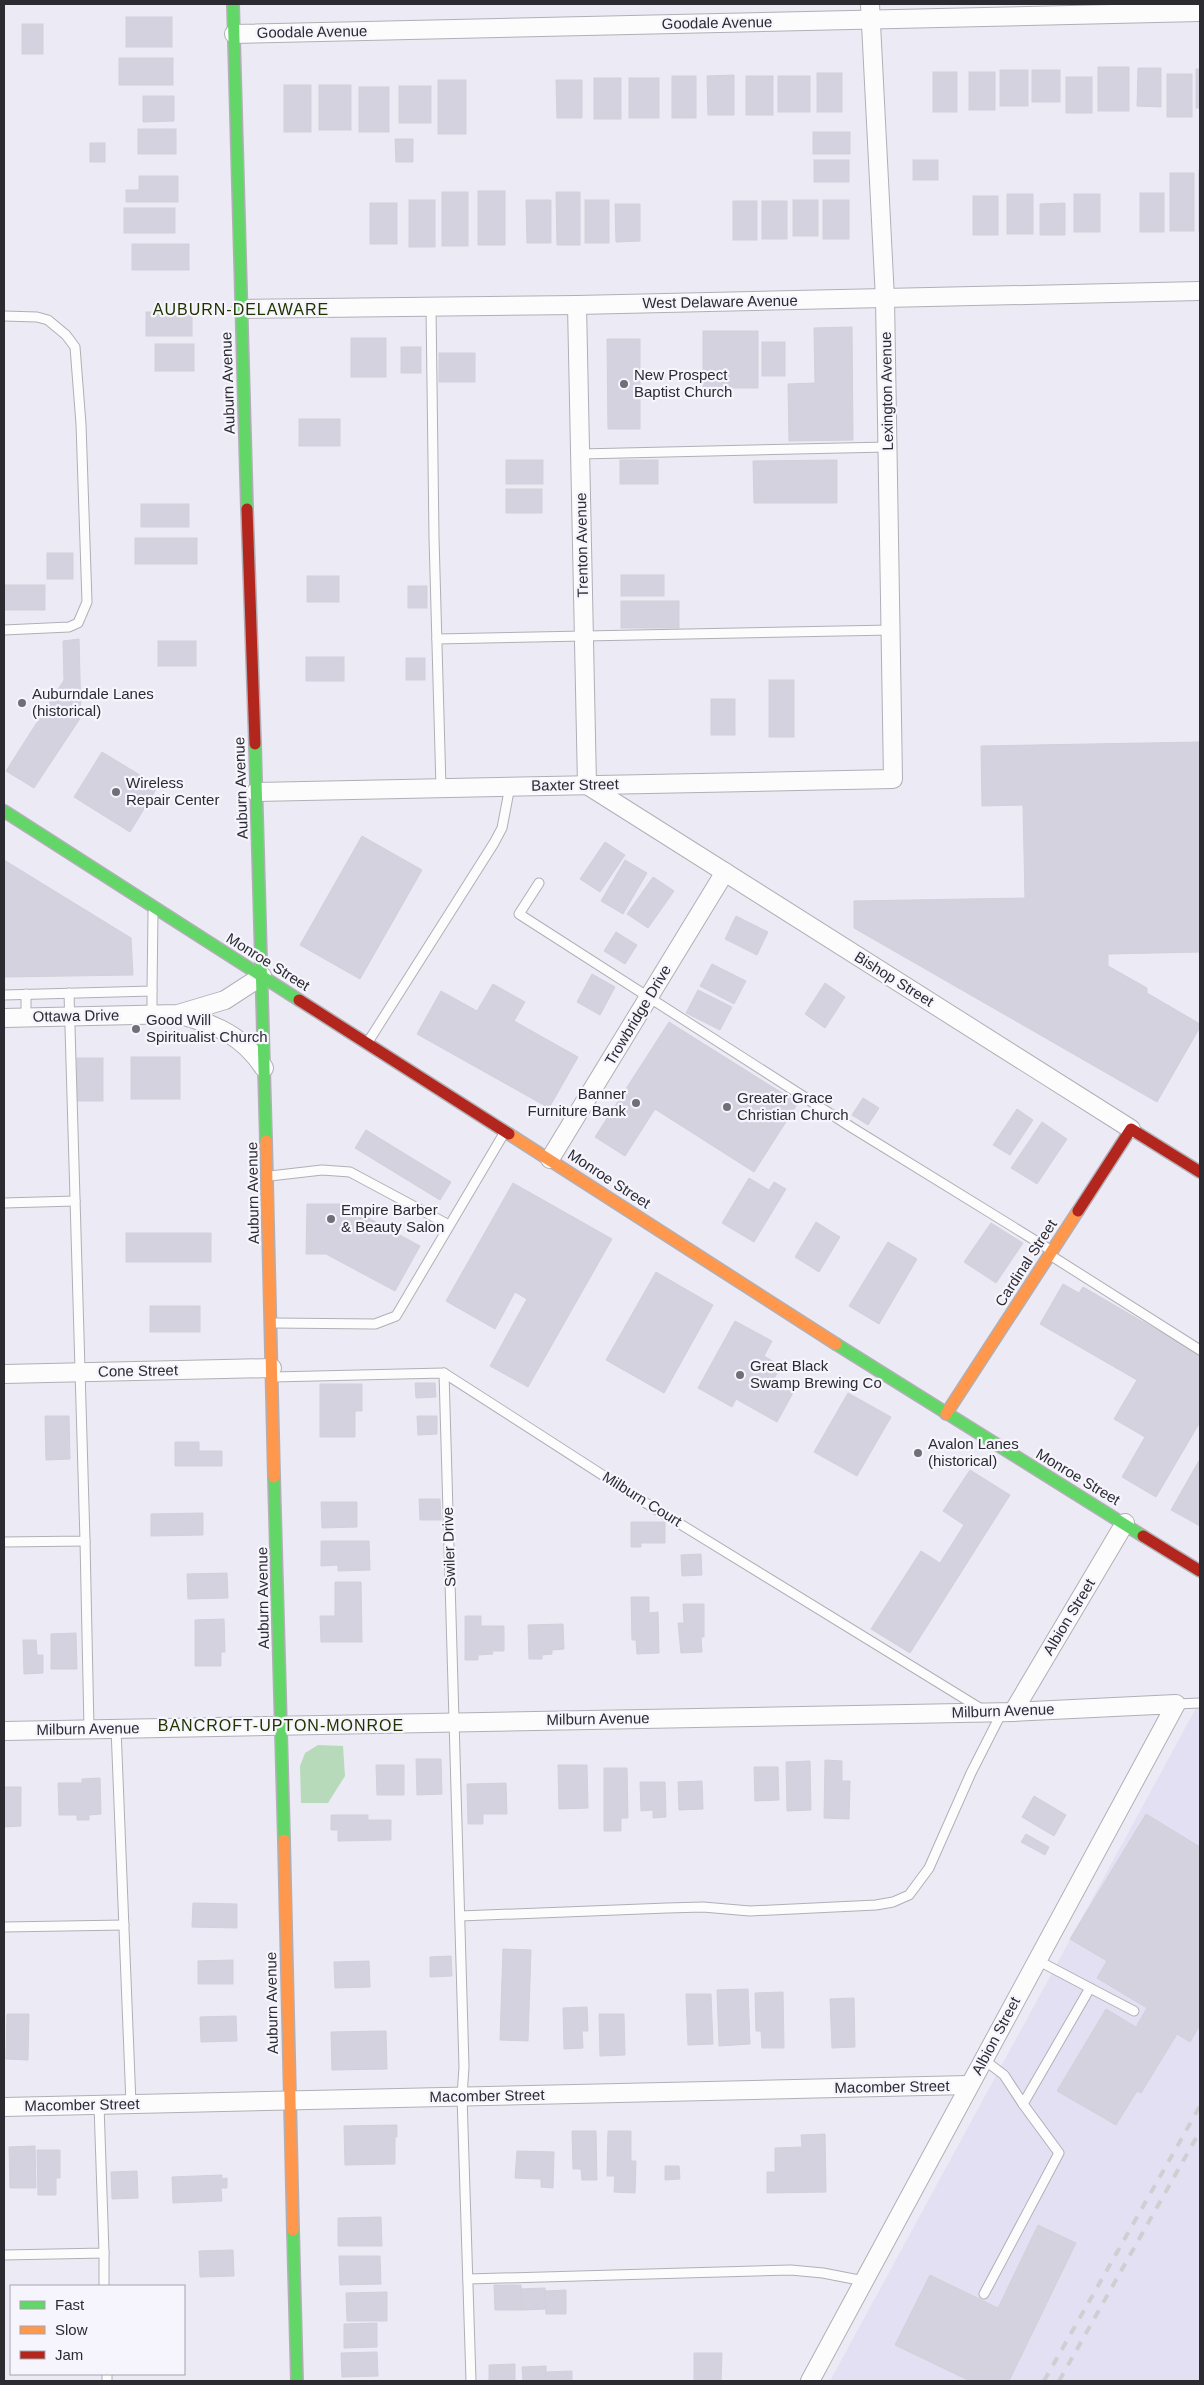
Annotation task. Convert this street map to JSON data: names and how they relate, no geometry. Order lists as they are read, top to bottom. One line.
{"streets":{"street":["Goodale Avenue","West Delaware Avenue","Auburn Avenue","Lexington Avenue","Trenton Avenue","Baxter Street","Monroe Street","Bishop Street","Trowbridge Drive","Ottawa Drive","Cardinal Street","Cone Street","Albion Street","Milburn Avenue","Macomber Street"],"lane":["Milburn Court","Swiler Drive"]},"crossings":[["Goodale Avenue","Auburn Avenue"],["Goodale Avenue","Lexington Avenue"],["West Delaware Avenue","Auburn Avenue"],["West Delaware Avenue","Lexington Avenue"],["West Delaware Avenue","Trenton Avenue"],["Auburn Avenue","Baxter Street"],["Auburn Avenue","Monroe Street"],["Auburn Avenue","Ottawa Drive"],["Auburn Avenue","Cone Street"],["Auburn Avenue","Milburn Avenue"],["Auburn Avenue","Macomber Street"],["Lexington Avenue","Baxter Street"],["Trenton Avenue","Baxter Street"],["Trenton Avenue","Bishop Street"],["Baxter Street","Bishop Street"],["Monroe Street","Trowbridge Drive"],["Monroe Street","Ottawa Drive"],["Monroe Street","Cardinal Street"],["Monroe Street","Albion Street"],["Bishop Street","Trowbridge Drive"],["Bishop Street","Cardinal Street"],["Milburn Court","Swiler Drive"],["Milburn Court","Albion Street"],["Milburn Court","Milburn Avenue"],["Swiler Drive","Milburn Avenue"],["Swiler Drive","Macomber Street"],["Albion Street","Milburn Avenue"],["Albion Street","Macomber Street"]],"districts":["AUBURN-DELAWARE","BANCROFT-UPTON-MONROE"],"places":["New Prospect Baptist Church","Auburndale Lanes (historical)","Wireless Repair Center","Good Will Spiritualist Church","Banner Furniture Bank","Greater Grace Christian Church","Empire Barber & Beauty Salon","Great Black Swamp Brewing Co","Avalon Lanes (historical)"],"legend":["Fast","Slow","Jam"]}
